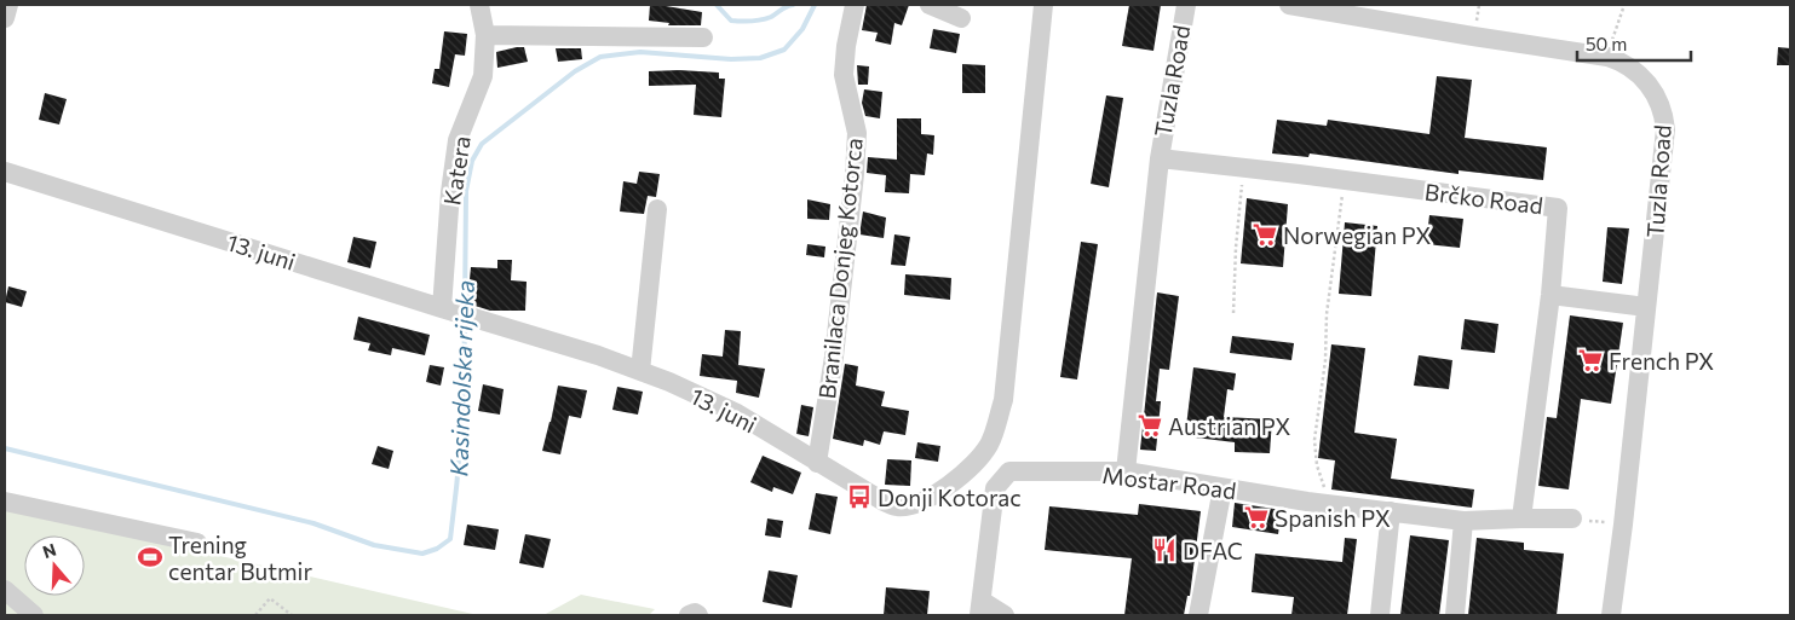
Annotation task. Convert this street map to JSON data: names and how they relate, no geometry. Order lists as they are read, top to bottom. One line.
{"streets":{"street":["Tuzla Road","Katera","Brčko Road","13. juni","Branilaca Donjeg Kotorca","Mostar Road"]},"crossings":[["Tuzla Road","Brčko Road"],["Tuzla Road","Mostar Road"],["Katera","13. juni"],["Brčko Road","Mostar Road"],["13. juni","Branilaca Donjeg Kotorca"]],"water":["Kasindolska rijeka"],"places":{"supermarket":["Norwegian PX","French PX","Austrian PX","Spanish PX"],"bus stop":["Donji Kotorac"],"restaurant":["DFAC"],"sports":["Trening centar Butmir"]},"scale_bar":"50 m","north":"top"}
